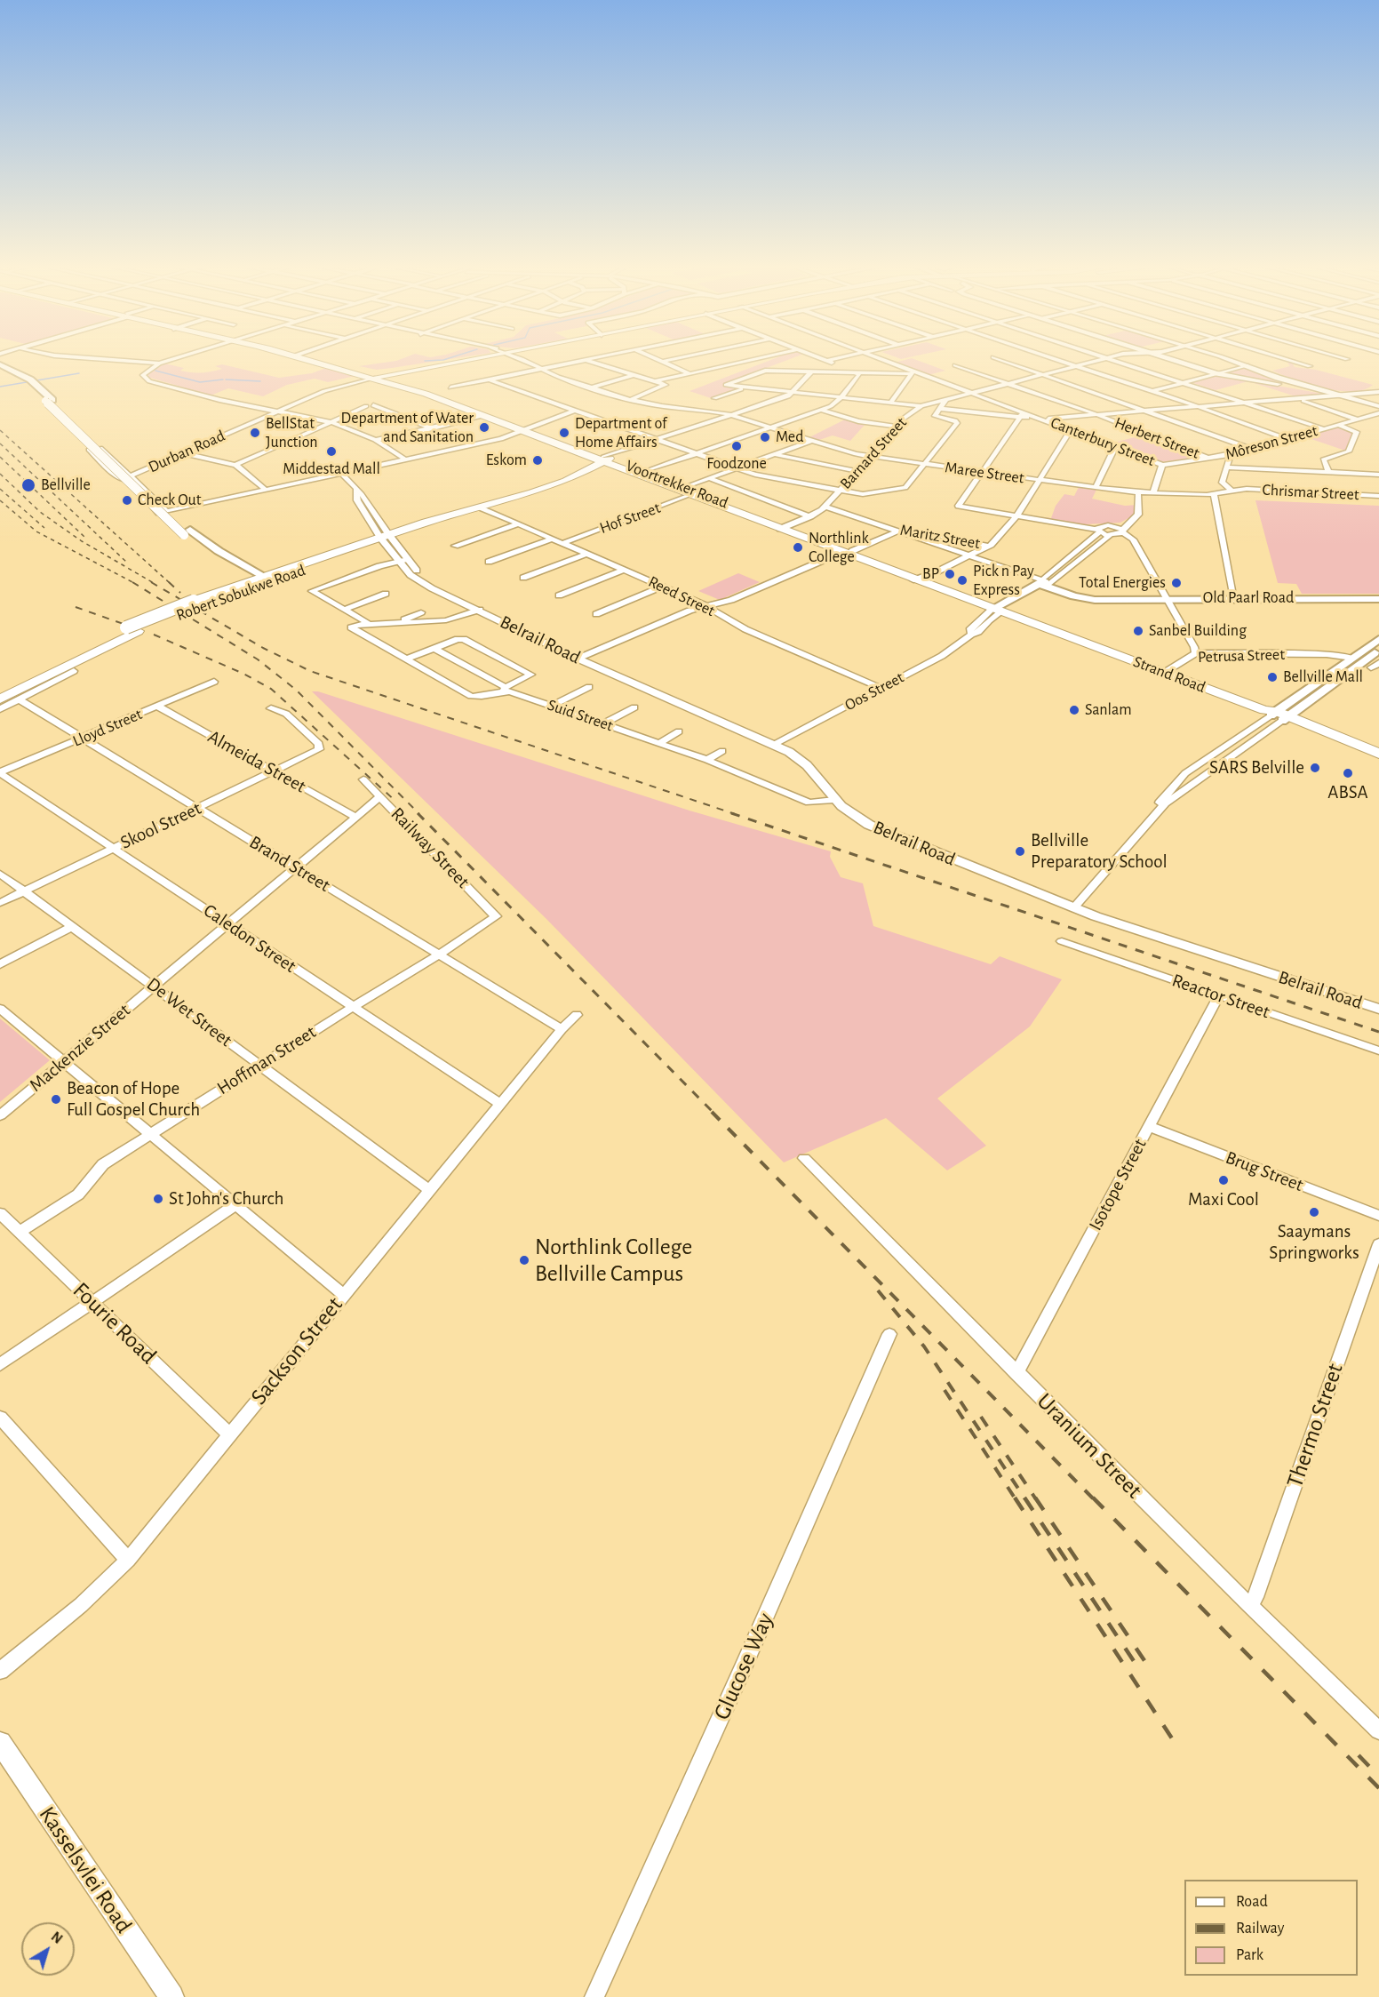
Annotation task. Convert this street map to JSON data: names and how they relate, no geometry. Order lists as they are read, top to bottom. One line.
{"streets":{"main road":["Durban Road","Voortrekker Road","Robert Sobukwe Road","Old Paarl Road","Strand Road"],"street":["Herbert Street","Canterbury Street","Môreson Street","Barnard Street","Maree Street","Chrismar Street","Hof Street","Maritz Street","Reed Street","Belrail Road","Petrusa Street","Oos Street","Suid Street","Lloyd Street","Almeida Street","Skool Street","Railway Street","Brand Street","Caledon Street","Reactor Street","De Wet Street","Mackenzie Street","Hoffman Street","Brug Street","Isotope Street","Fourie Road","Sackson Street","Thermo Street","Uranium Street","Glucose Way","Kasselsvlei Road"]},"crossings":[["Herbert Street","Môreson Street"],["Herbert Street","Barnard Street"],["Canterbury Street","Môreson Street"],["Durban Road","Voortrekker Road"],["Barnard Street","Maree Street"],["Barnard Street","Voortrekker Road"],["Maree Street","Chrismar Street"],["Maree Street","Hof Street"],["Voortrekker Road","Hof Street"],["Voortrekker Road","Robert Sobukwe Road"],["Voortrekker Road","Strand Road"],["Voortrekker Road","Oos Street"],["Hof Street","Reed Street"],["Robert Sobukwe Road","Reed Street"],["Robert Sobukwe Road","Belrail Road"],["Reed Street","Oos Street"],["Belrail Road","Oos Street"],["Belrail Road","Suid Street"],["Petrusa Street","Strand Road"],["Strand Road","Oos Street"],["Lloyd Street","Almeida Street"],["Lloyd Street","Brand Street"],["Lloyd Street","Caledon Street"],["Almeida Street","Skool Street"],["Almeida Street","Mackenzie Street"],["Skool Street","Brand Street"],["Skool Street","Caledon Street"],["Skool Street","De Wet Street"],["Railway Street","Mackenzie Street"],["Railway Street","Hoffman Street"],["Brand Street","Mackenzie Street"],["Brand Street","Hoffman Street"],["Brand Street","Sackson Street"],["Caledon Street","Mackenzie Street"],["Caledon Street","Hoffman Street"],["Caledon Street","Sackson Street"],["Reactor Street","Isotope Street"],["De Wet Street","Mackenzie Street"],["De Wet Street","Hoffman Street"],["De Wet Street","Sackson Street"],["Hoffman Street","Fourie Road"],["Brug Street","Isotope Street"],["Isotope Street","Uranium Street"],["Fourie Road","Sackson Street"],["Thermo Street","Uranium Street"]],"places":["Department of Water and Sanitation","BellStat Junction","Department of Home Affairs","Med","Foodzone","Middestad Mall","Eskom","Bellville","Check Out","Northlink College","BP","Pick n Pay Express","Total Energies","Sanbel Building","Bellville Mall","Sanlam","SARS Belville","ABSA","Bellville Preparatory School","Beacon of Hope Full Gospel Church","Maxi Cool","St John's Church","Saaymans Springworks","Northlink College Bellville Campus"],"legend":["Road","Railway","Park"],"north":"top right"}
